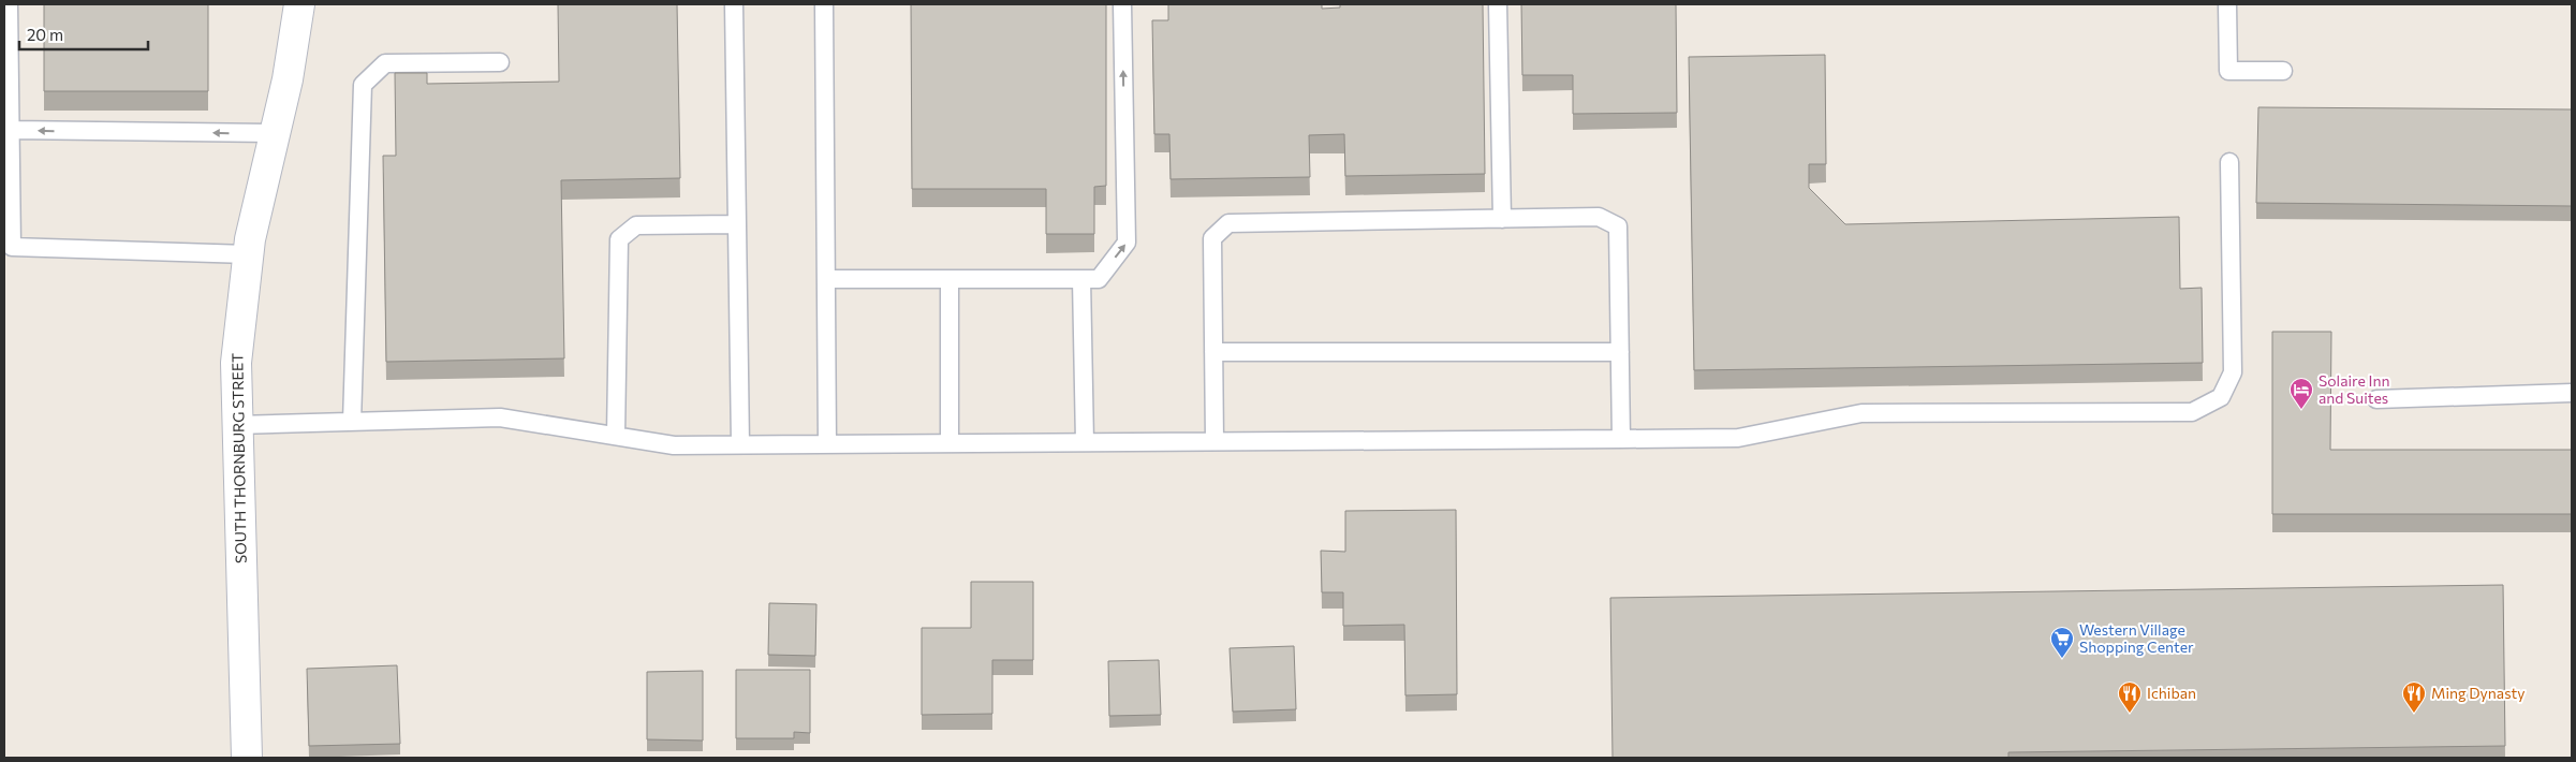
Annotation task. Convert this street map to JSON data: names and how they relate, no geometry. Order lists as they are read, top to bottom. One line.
{"streets":{"street":["SOUTH THORNBURG STREET"]},"places":{"hotel":["Solaire Inn and Suites"],"supermarket":["Western Village Shopping Center"],"restaurant":["Ichiban","Ming Dynasty"]},"scale_bar":"20 m"}
